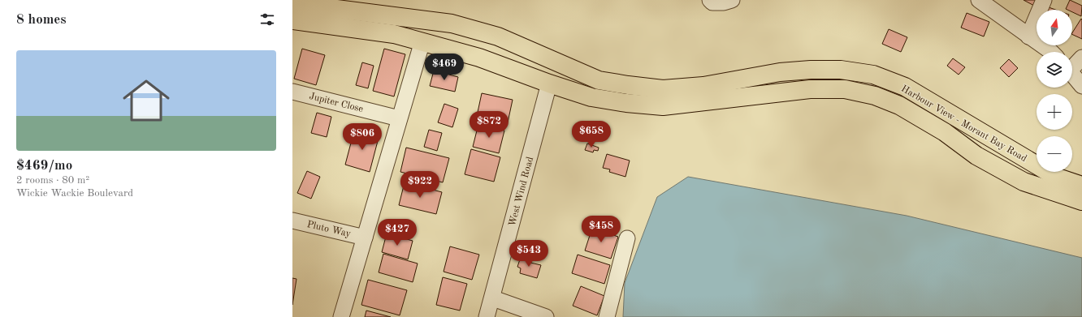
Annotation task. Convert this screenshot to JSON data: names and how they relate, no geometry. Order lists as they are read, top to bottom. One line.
{"streets":{"highway":["Harbour View - Morant Bay Road"],"street":["Jupiter Close","West Wind Road","Pluto Way"]},"crossings":[["Harbour View - Morant Bay Road","West Wind Road"]],"north":"top","page":{"heading":"8 homes","map_buttons":["+","−"],"list":[{"name":"$469/mo","note":"2 rooms · 80 m² · Wickie Wackie Boulevard"}],"price":["$469","$872","$658","$806","$922","$458","$427","$543"]}}
